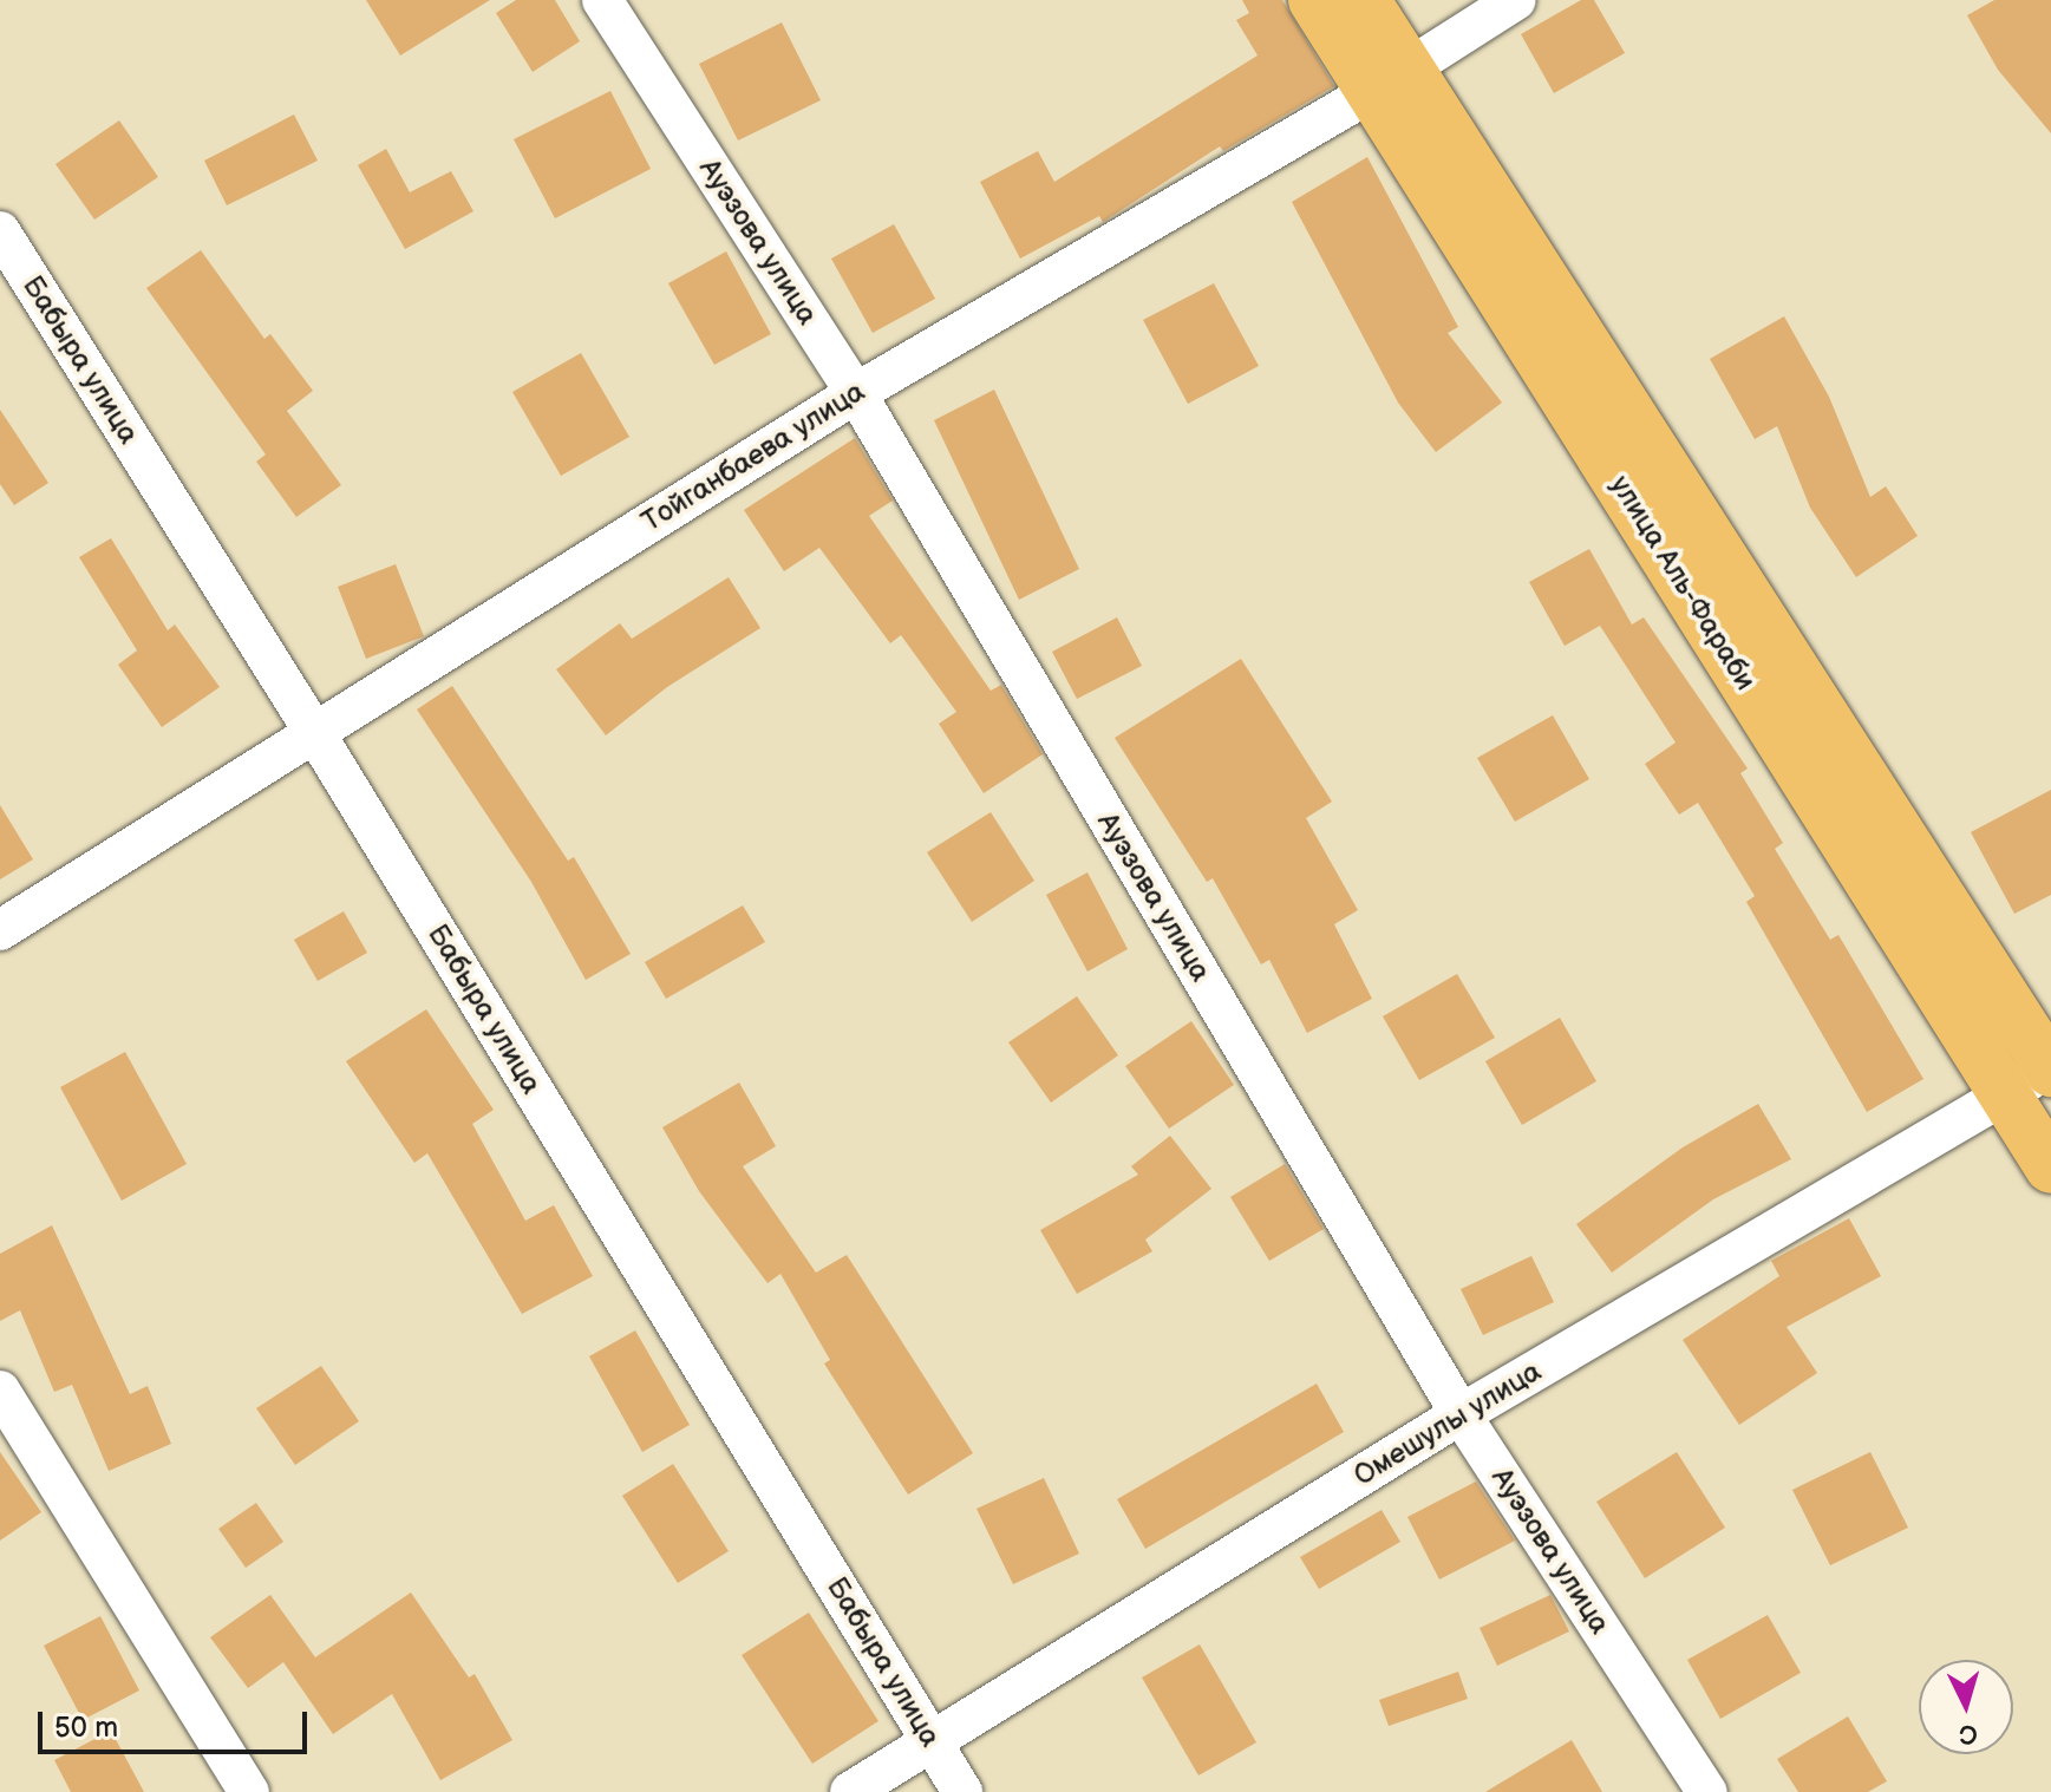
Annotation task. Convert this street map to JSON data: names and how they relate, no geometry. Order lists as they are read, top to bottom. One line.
{"streets":{"main road":["улица Аль-Фараби"],"street":["Ауэзова улица","Бабыра улица","Тойганбаева улица","Омешулы улица"]},"crossings":[["Ауэзова улица","Тойганбаева улица"],["Ауэзова улица","Омешулы улица"],["Бабыра улица","Тойганбаева улица"],["Бабыра улица","Омешулы улица"],["Тойганбаева улица","улица Аль-Фараби"],["улица Аль-Фараби","Омешулы улица"]],"scale_bar":"50 m","north":"bottom"}
